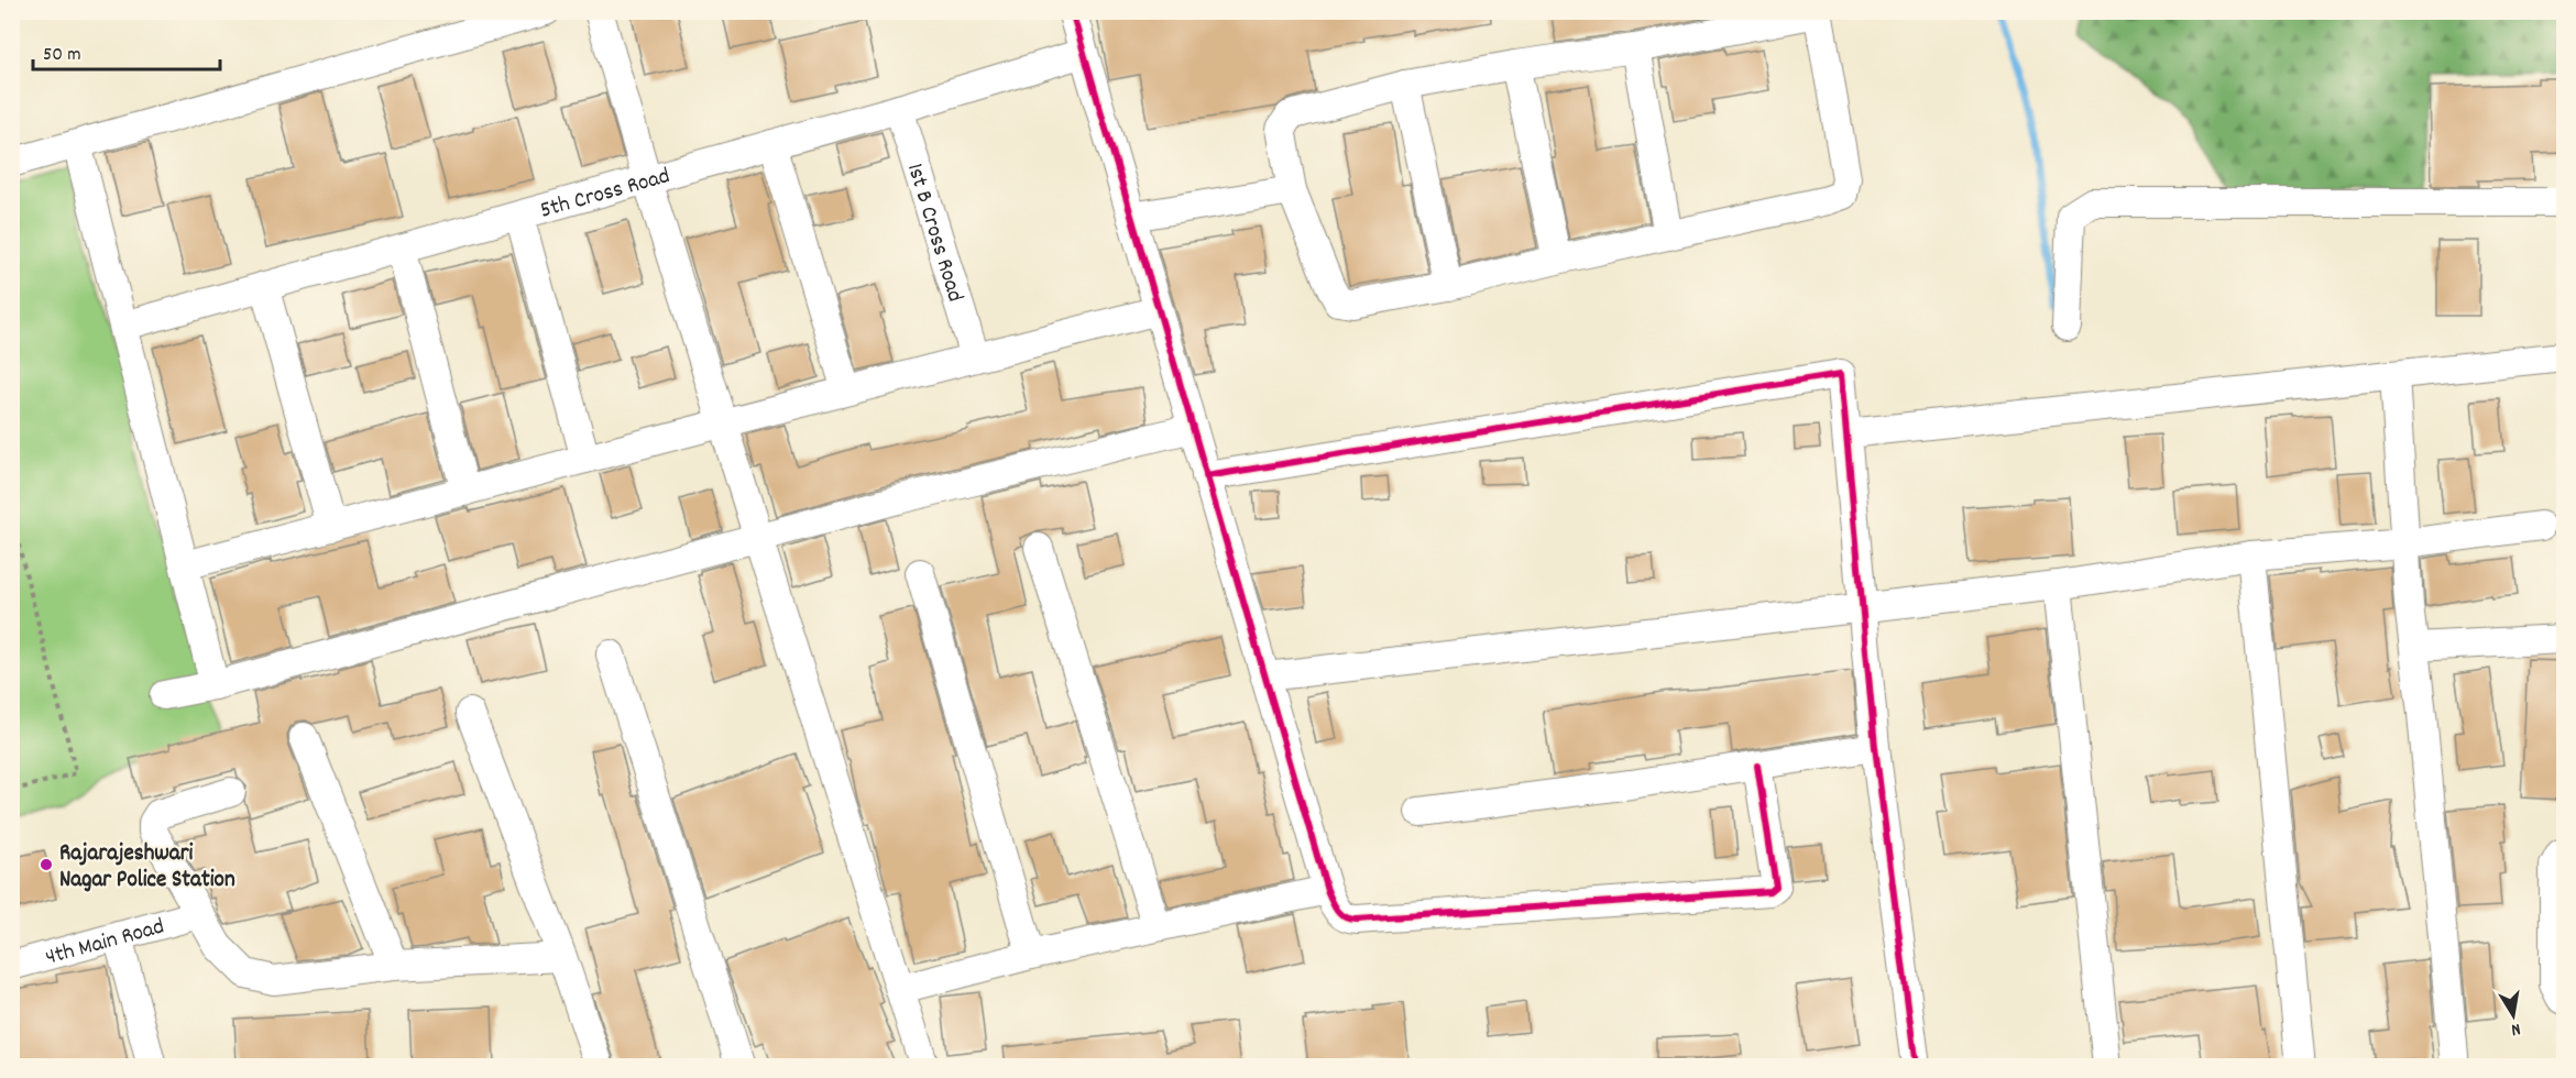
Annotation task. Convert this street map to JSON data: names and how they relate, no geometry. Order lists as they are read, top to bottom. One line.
{"streets":{"street":["5th Cross Road","1st B Cross Road","4th Main Road"]},"crossings":[["5th Cross Road","1st B Cross Road"]],"places":["Rajarajeshwari Nagar Police Station"],"scale_bar":"50 m","north":"bottom"}
